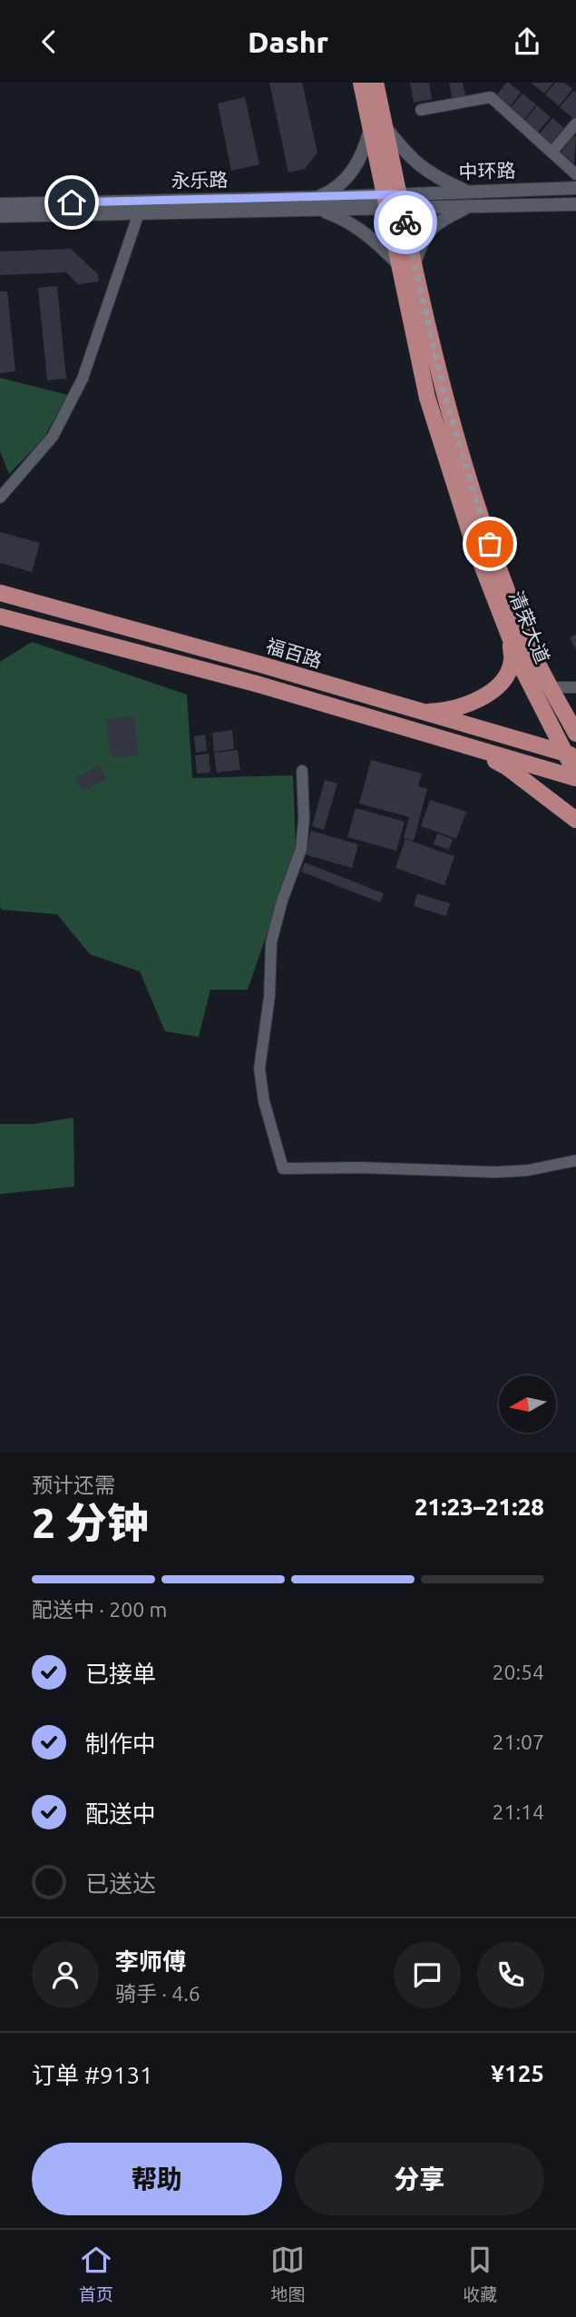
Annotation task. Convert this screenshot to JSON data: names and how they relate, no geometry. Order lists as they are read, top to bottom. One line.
{"streets":{"main road":["清荣大道","福百路"],"street":["中环路","永乐路"]},"crossings":[["中环路","永乐路"],["中环路","清荣大道"],["永乐路","清荣大道"],["清荣大道","福百路"]],"north":"left","page":{"header":"Dashr","heading":["2 分钟","预计还需","21:23–21:28"],"panel":["李师傅","骑手 · 4.6","订单 #9131","¥125"],"bar":"配送中 · 200 m","list":[["已接单","20:54"],["制作中","21:07"],["配送中","21:14"],"已送达"],"buttons":["帮助","分享"],"tabs":["首页","地图","收藏"]}}
